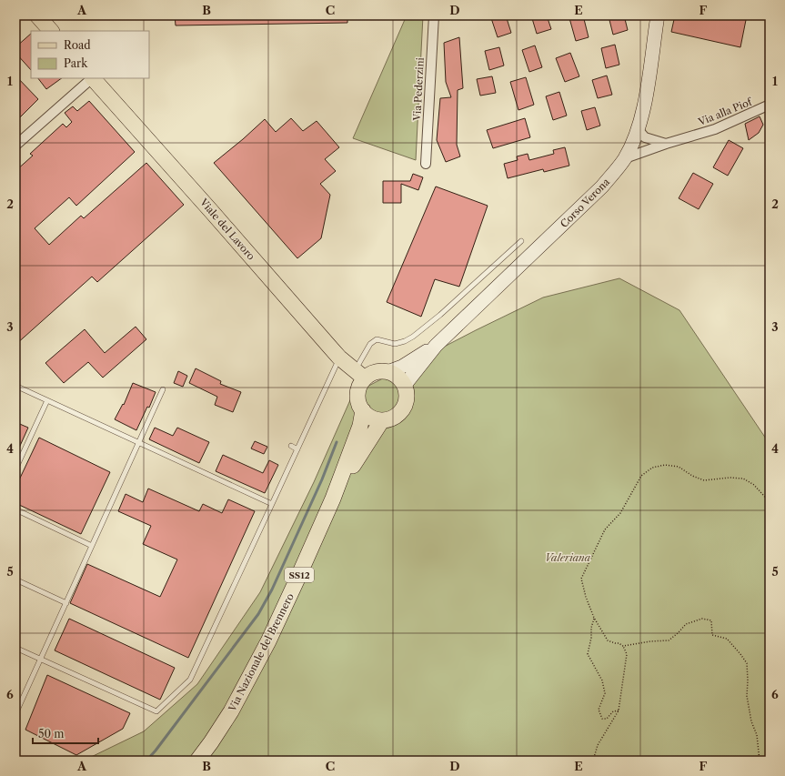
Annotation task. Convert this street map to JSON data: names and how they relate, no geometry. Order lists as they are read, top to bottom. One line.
{"streets":{"main road":["Corso Verona","Viale del Lavoro","SS12","Via Nazionale del Brennero"],"street":["Via Pederzini","Via alla Piof"]},"crossings":[["Via alla Piof","Corso Verona"],["Viale del Lavoro","Via Nazionale del Brennero"]],"parks":["Valeriana"],"legend":["Road","Park"],"scale_bar":"50 m","grid":{"columns":["A","B","C","D","E","F"],"rows":["1","2","3","4","5","6"]}}
